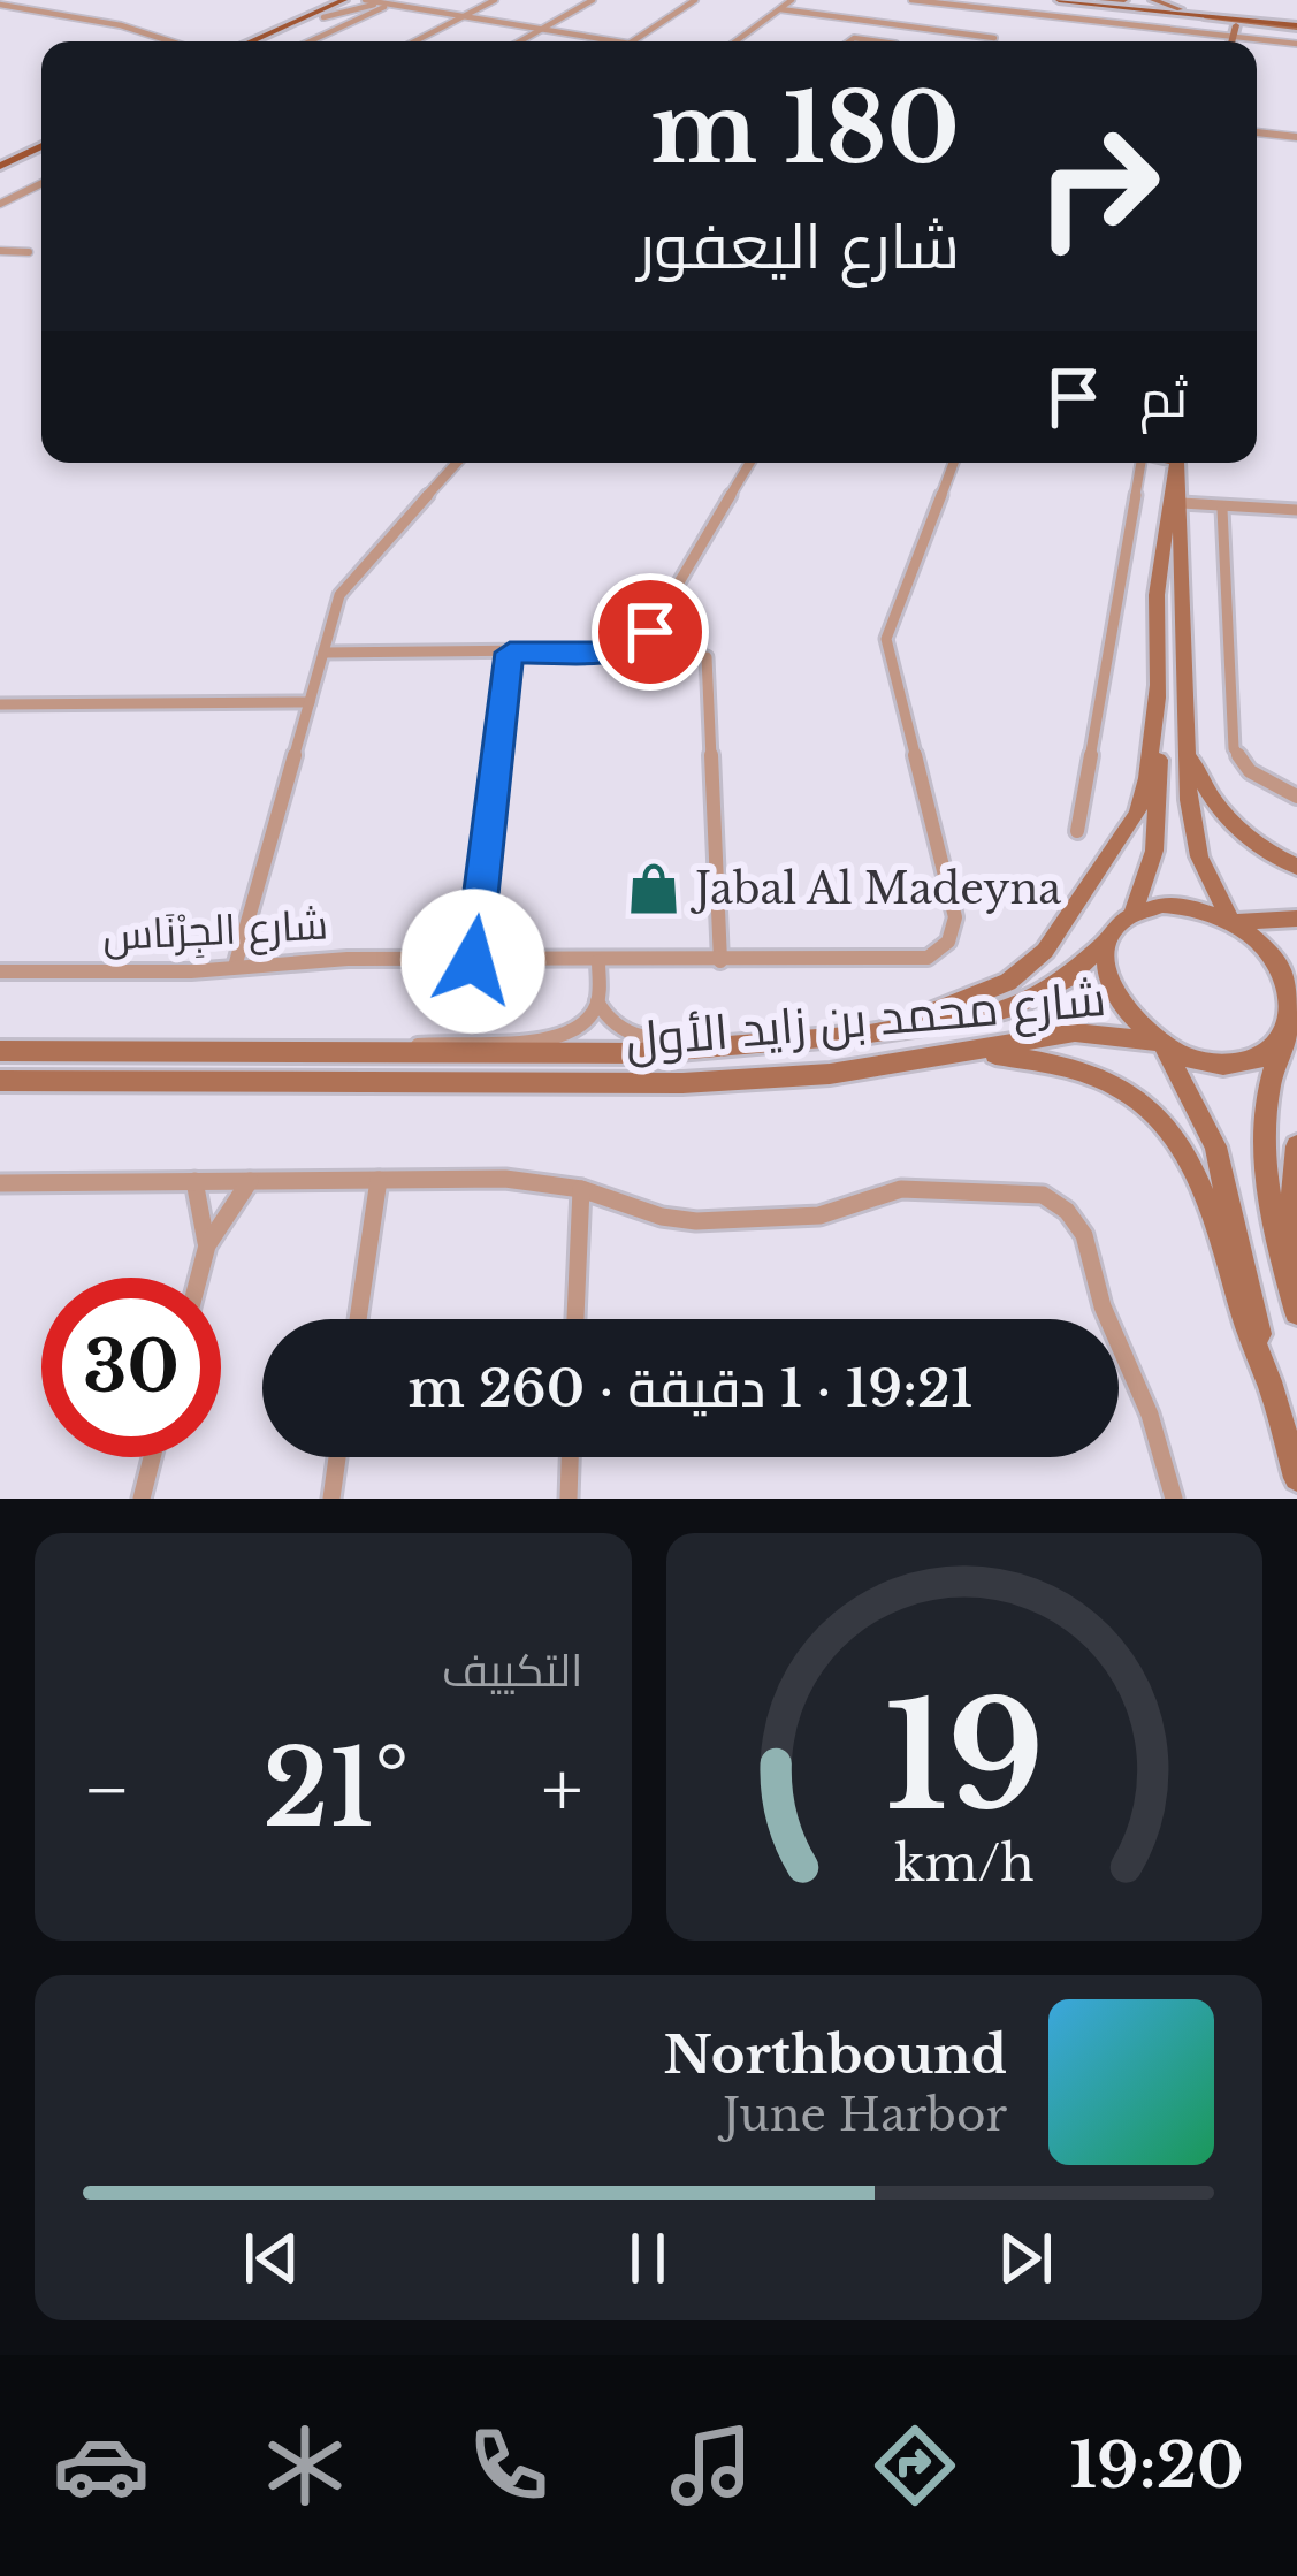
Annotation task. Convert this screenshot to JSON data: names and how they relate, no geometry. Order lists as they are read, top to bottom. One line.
{"streets":{"main road":["شارع محمد بن زايد الأول"],"street":["شارع الجِرْنَاس"]},"places":{"shop":["Jabal Al Madeyna"]},"page":{"turn":["180 m","شارع اليعفور"],"then":"ثم","limit":"30","trip":"19:21 · 1 دقيقة · 260 m","tile":"التكييف","heat":["−","21°","+"],"song":["Northbound","June Harbor"],"tabs":"19:20","gauge":["19","km/h"]}}
